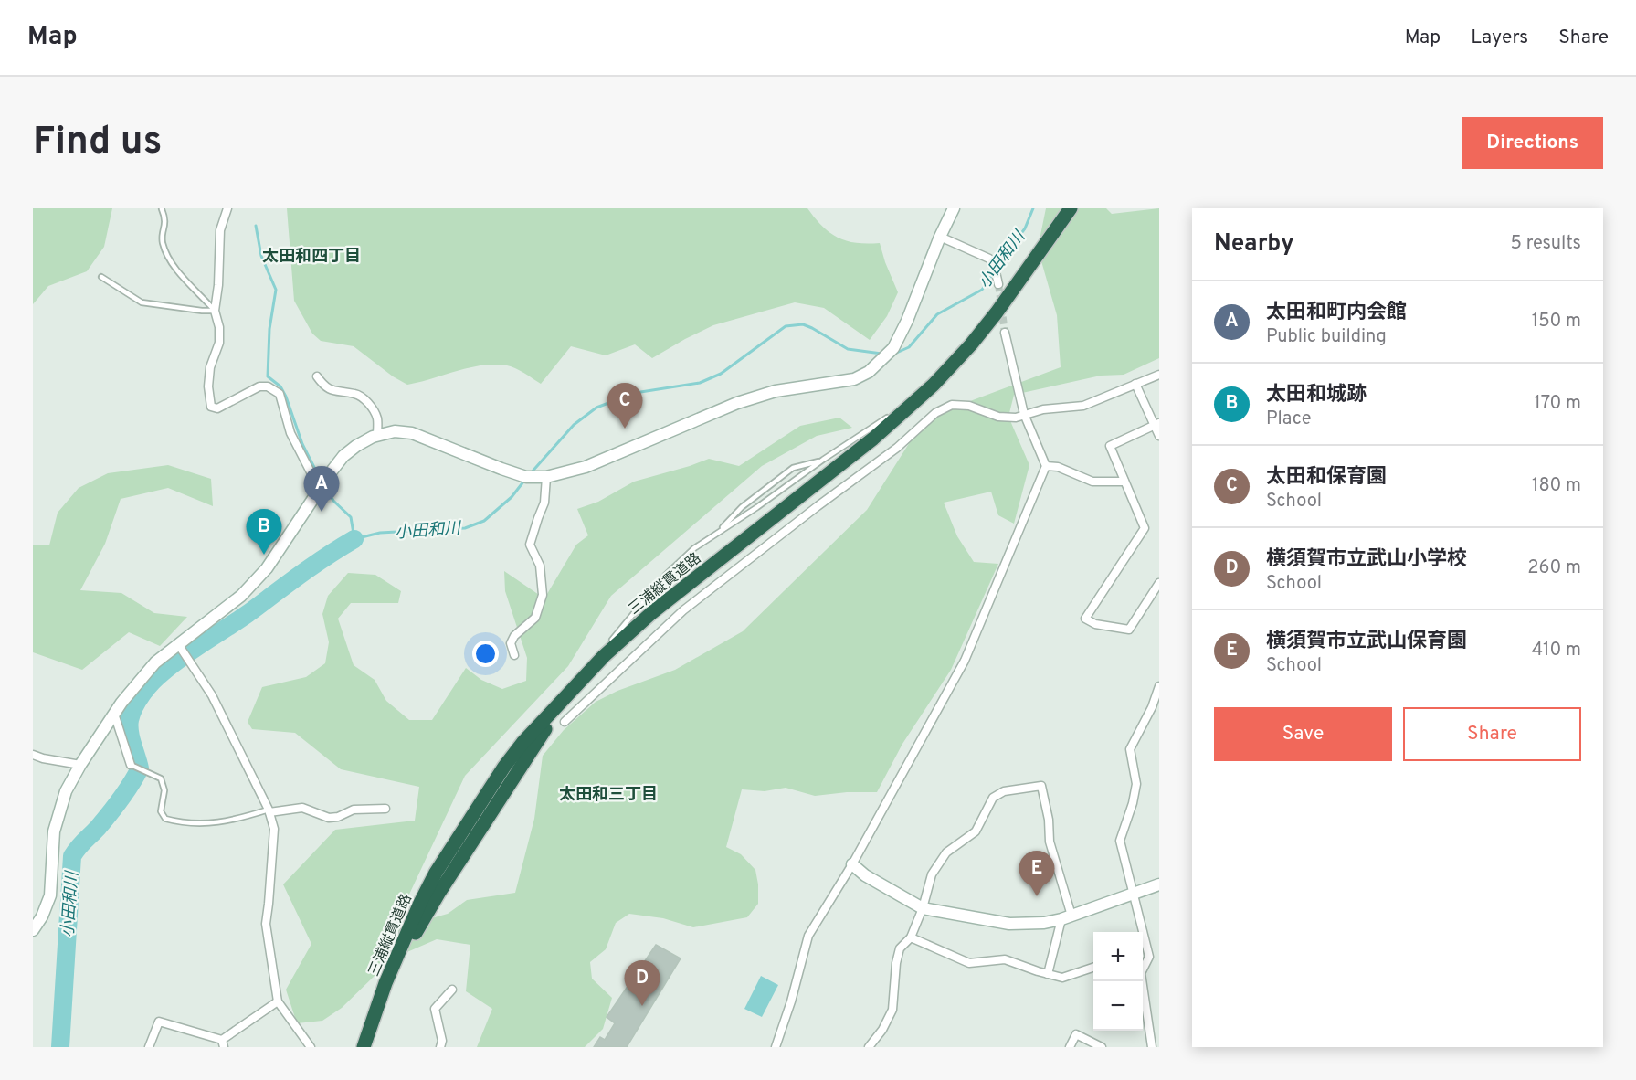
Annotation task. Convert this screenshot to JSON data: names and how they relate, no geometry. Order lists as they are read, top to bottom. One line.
{"streets":{"highway":["三浦縦貫道路"]},"districts":["太田和四丁目","太田和三丁目"],"water":["小田和川"],"page":{"header":"Map","nav":["Map","Layers","Share"],"buttons":["Directions",["Save","Share"]],"title":"Find us","heading":["Nearby","5 results"],"list":[{"mark":"A","name":"太田和町内会館","note":"Public building","value":"150 m"},{"mark":"B","name":"太田和城跡","note":"Place","value":"170 m"},{"mark":"C","name":"太田和保育園","note":"School","value":"180 m"},{"mark":"D","name":"横須賀市立武山小学校","note":"School","value":"260 m"},{"mark":"E","name":"横須賀市立武山保育園","note":"School","value":"410 m"}],"pins":["C","A","B","E","D"],"map_buttons":["+","−"]}}
